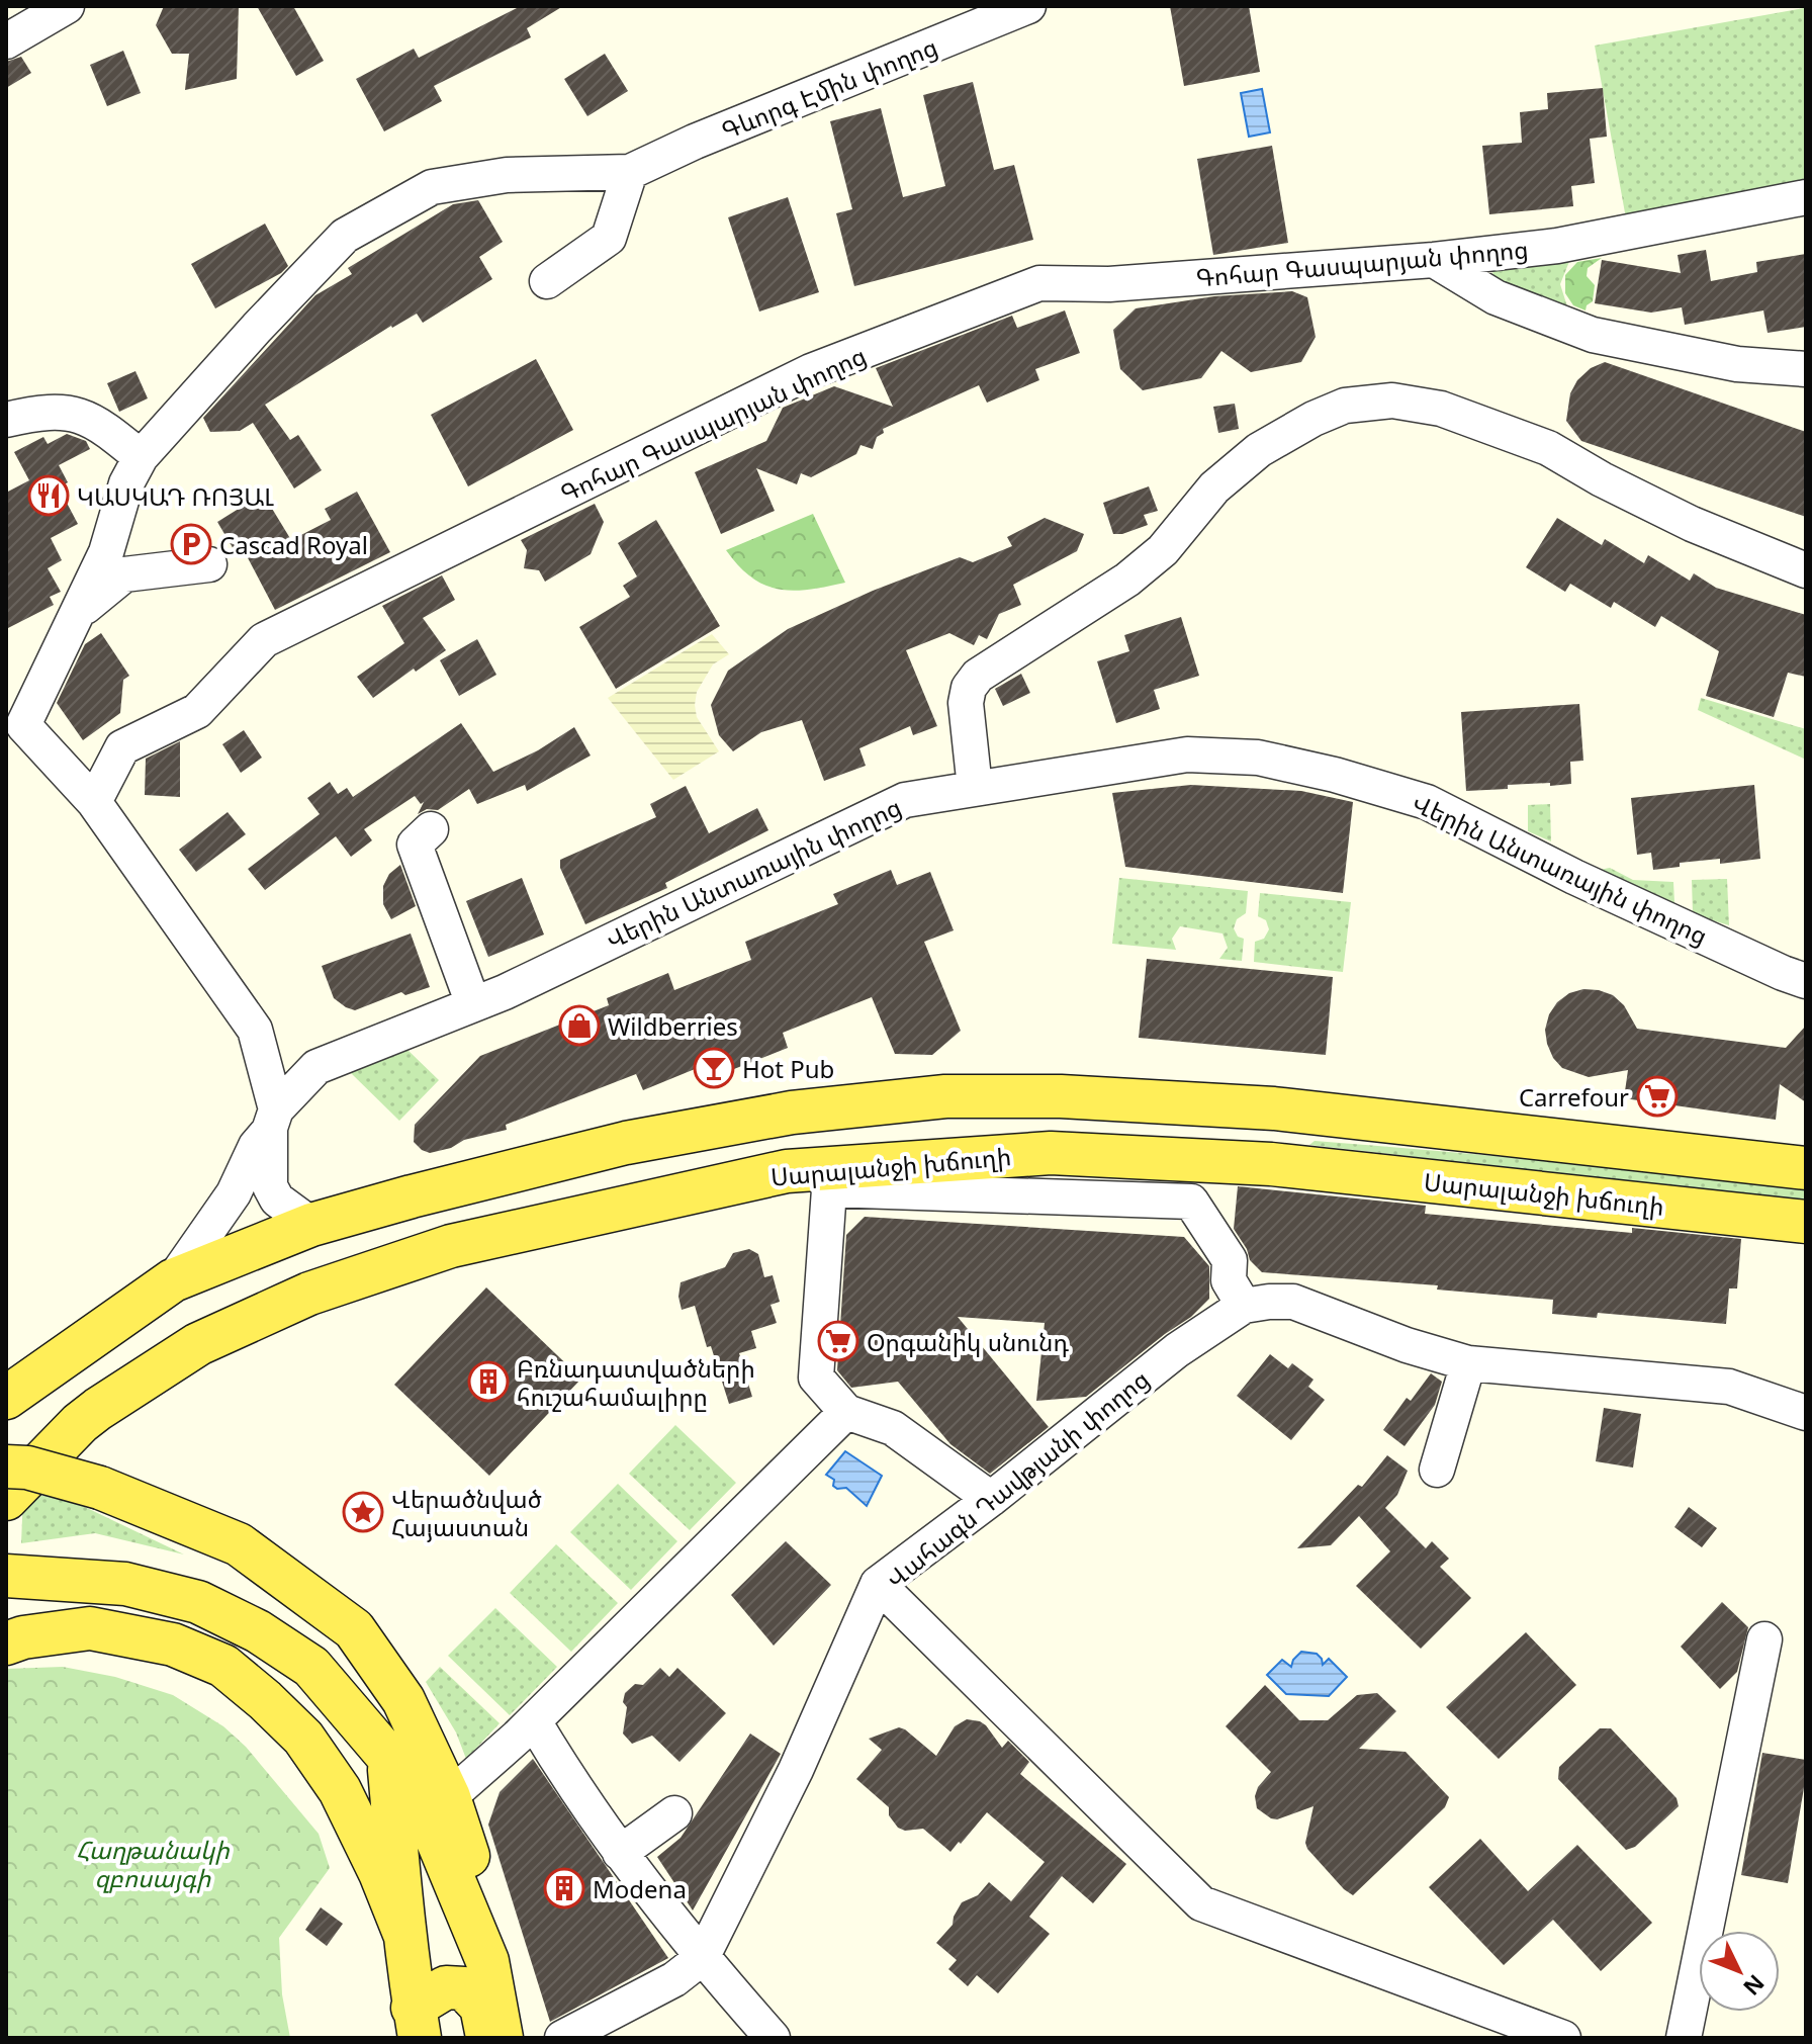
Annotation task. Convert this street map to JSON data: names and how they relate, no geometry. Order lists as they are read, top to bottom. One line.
{"streets":{"main road":["Սարալանջի խճուղի"],"street":["Գևորգ Էմին փողոց","Գոհար Գասպարյան փողոց","Վերին Անտառային փողոց","Վահագն Դավթյանի փողոց"]},"parks":["Հաղթանակի զբոսայգի"],"places":{"restaurant":["ԿԱՍԿԱԴ ՌՈՅԱԼ"],"parking":["Cascad Royal"],"shop":["Wildberries"],"bar":["Hot Pub"],"supermarket":["Carrefour","Օրգանիկ սնունդ"],"building":["Բռնադատվածների հուշահամալիրը","Modena"],"place":["Վերածնված Հայաստան"]},"north":"bottom right"}
